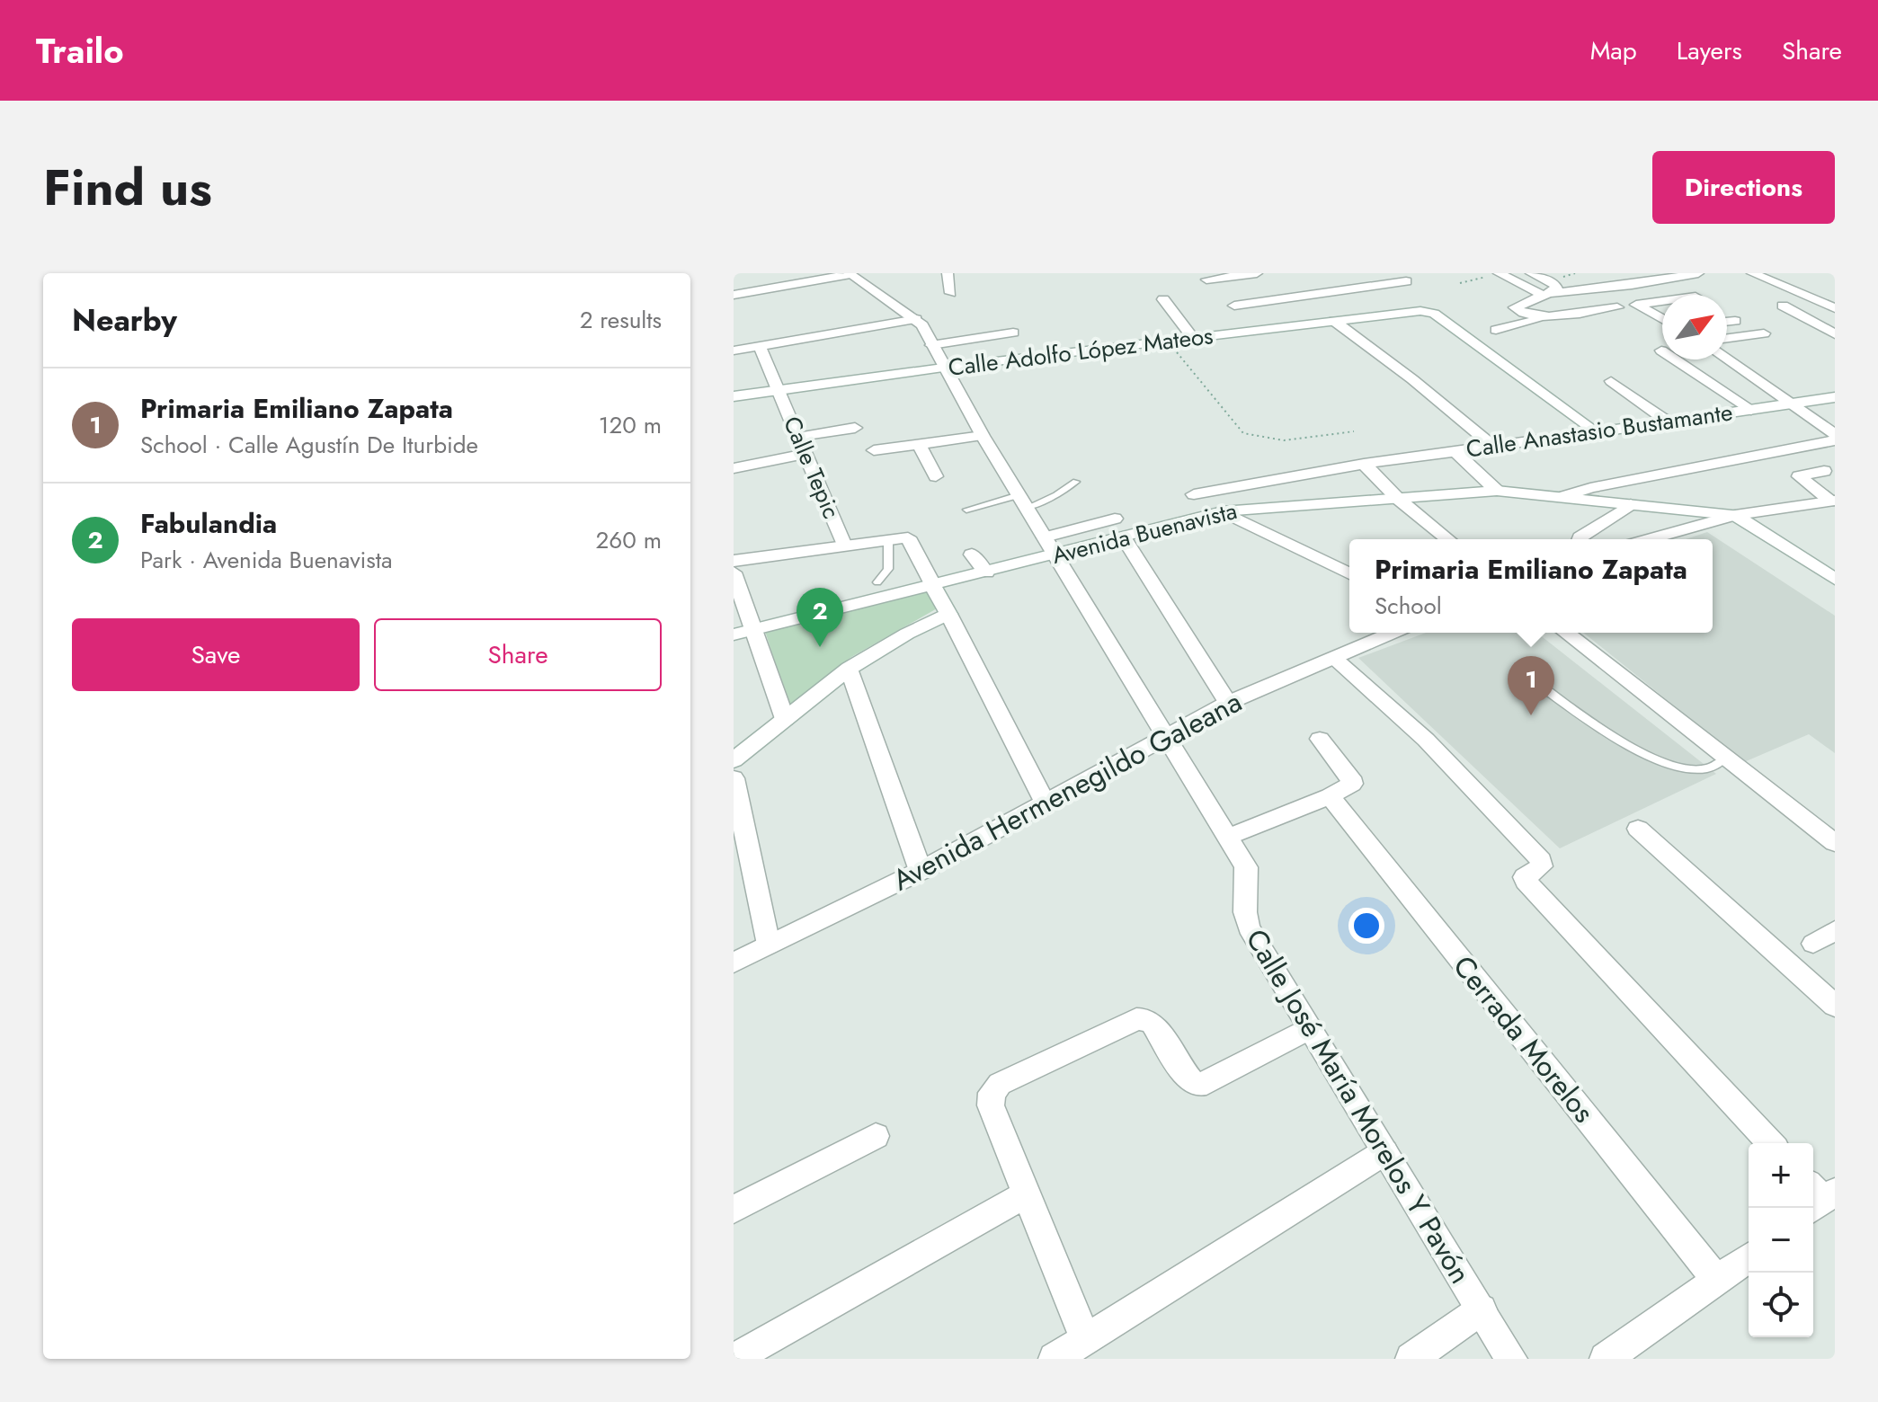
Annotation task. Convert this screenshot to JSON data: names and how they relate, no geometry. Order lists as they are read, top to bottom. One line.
{"streets":{"street":["Calle Adolfo López Mateos","Calle Anastasio Bustamante","Calle Tepic","Avenida Buenavista","Avenida Hermenegildo Galeana","Cerrada Morelos","Calle José María Morelos Y Pavón"]},"crossings":[["Calle Adolfo López Mateos","Calle Anastasio Bustamante"],["Calle Adolfo López Mateos","Calle Tepic"],["Calle Adolfo López Mateos","Calle José María Morelos Y Pavón"],["Avenida Buenavista","Calle José María Morelos Y Pavón"],["Avenida Hermenegildo Galeana","Calle José María Morelos Y Pavón"]],"north":"top right","page":{"header":"Trailo","nav":["Map","Layers","Share"],"title":"Find us","buttons":["Directions",["Save","Share"]],"heading":["Nearby","2 results"],"list":[{"mark":"1","name":"Primaria Emiliano Zapata","note":"School · Calle Agustín De Iturbide","value":"120 m"},{"mark":"2","name":"Fabulandia","note":"Park · Avenida Buenavista","value":"260 m"}],"popup":["Primaria Emiliano Zapata","School"],"pins":["2","1"],"map_buttons":["+","−"]}}
